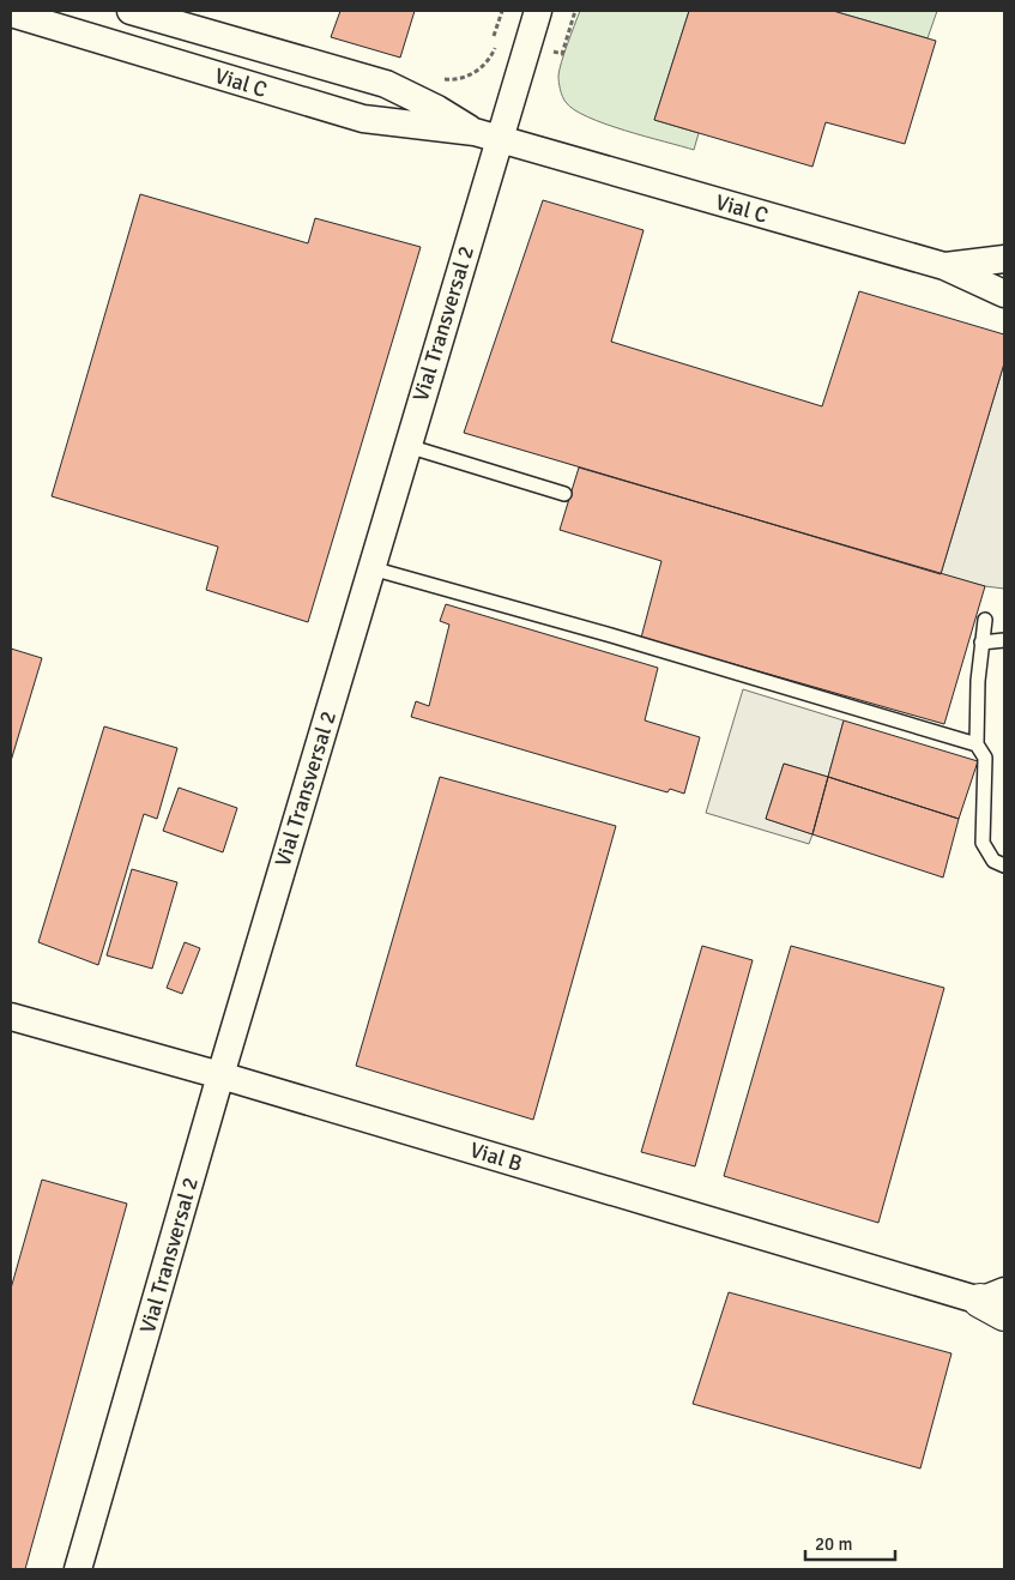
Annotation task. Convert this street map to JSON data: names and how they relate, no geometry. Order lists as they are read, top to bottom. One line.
{"streets":{"street":["Vial C","Vial Transversal 2","Vial B"]},"crossings":[["Vial C","Vial Transversal 2"],["Vial Transversal 2","Vial B"]],"scale_bar":"20 m"}
